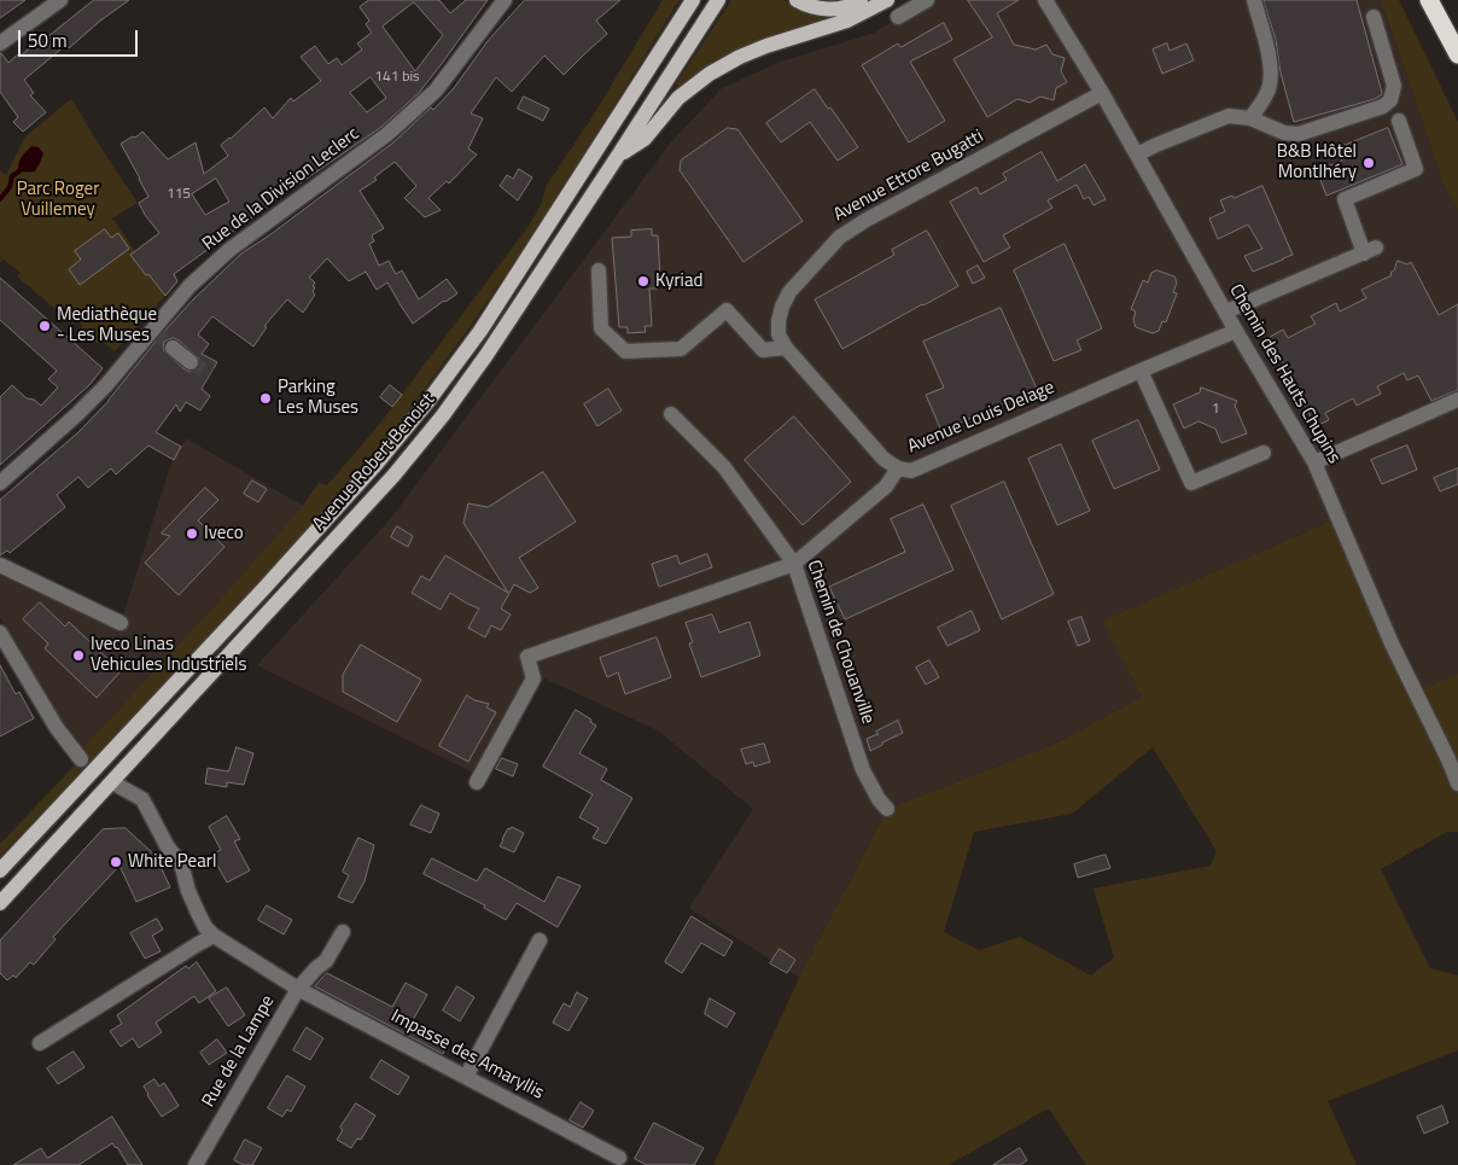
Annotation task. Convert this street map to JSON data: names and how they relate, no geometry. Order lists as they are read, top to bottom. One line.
{"streets":{"main road":["Avenue Robert Benoist"],"street":["Avenue Ettore Bugatti","Rue de la Division Leclerc","Chemin des Hauts Chupins","Avenue Louis Delage","Chemin de Chouanville","Rue de la Lampe","Impasse des Amaryllis"]},"crossings":[["Avenue Ettore Bugatti","Chemin des Hauts Chupins"],["Avenue Ettore Bugatti","Avenue Louis Delage"],["Chemin des Hauts Chupins","Avenue Louis Delage"],["Avenue Louis Delage","Chemin de Chouanville"],["Avenue Robert Benoist","Rue de la Lampe"],["Rue de la Lampe","Impasse des Amaryllis"]],"parks":["Parc Roger Vuillemey"],"places":["B&B Hôtel Montlhéry","Kyriad","Mediathèque - Les Muses","Parking Les Muses","Iveco","Iveco Linas Vehicules Industriels","White Pearl"],"house_numbers":["141 bis","115","1"],"scale_bar":"50 m"}
